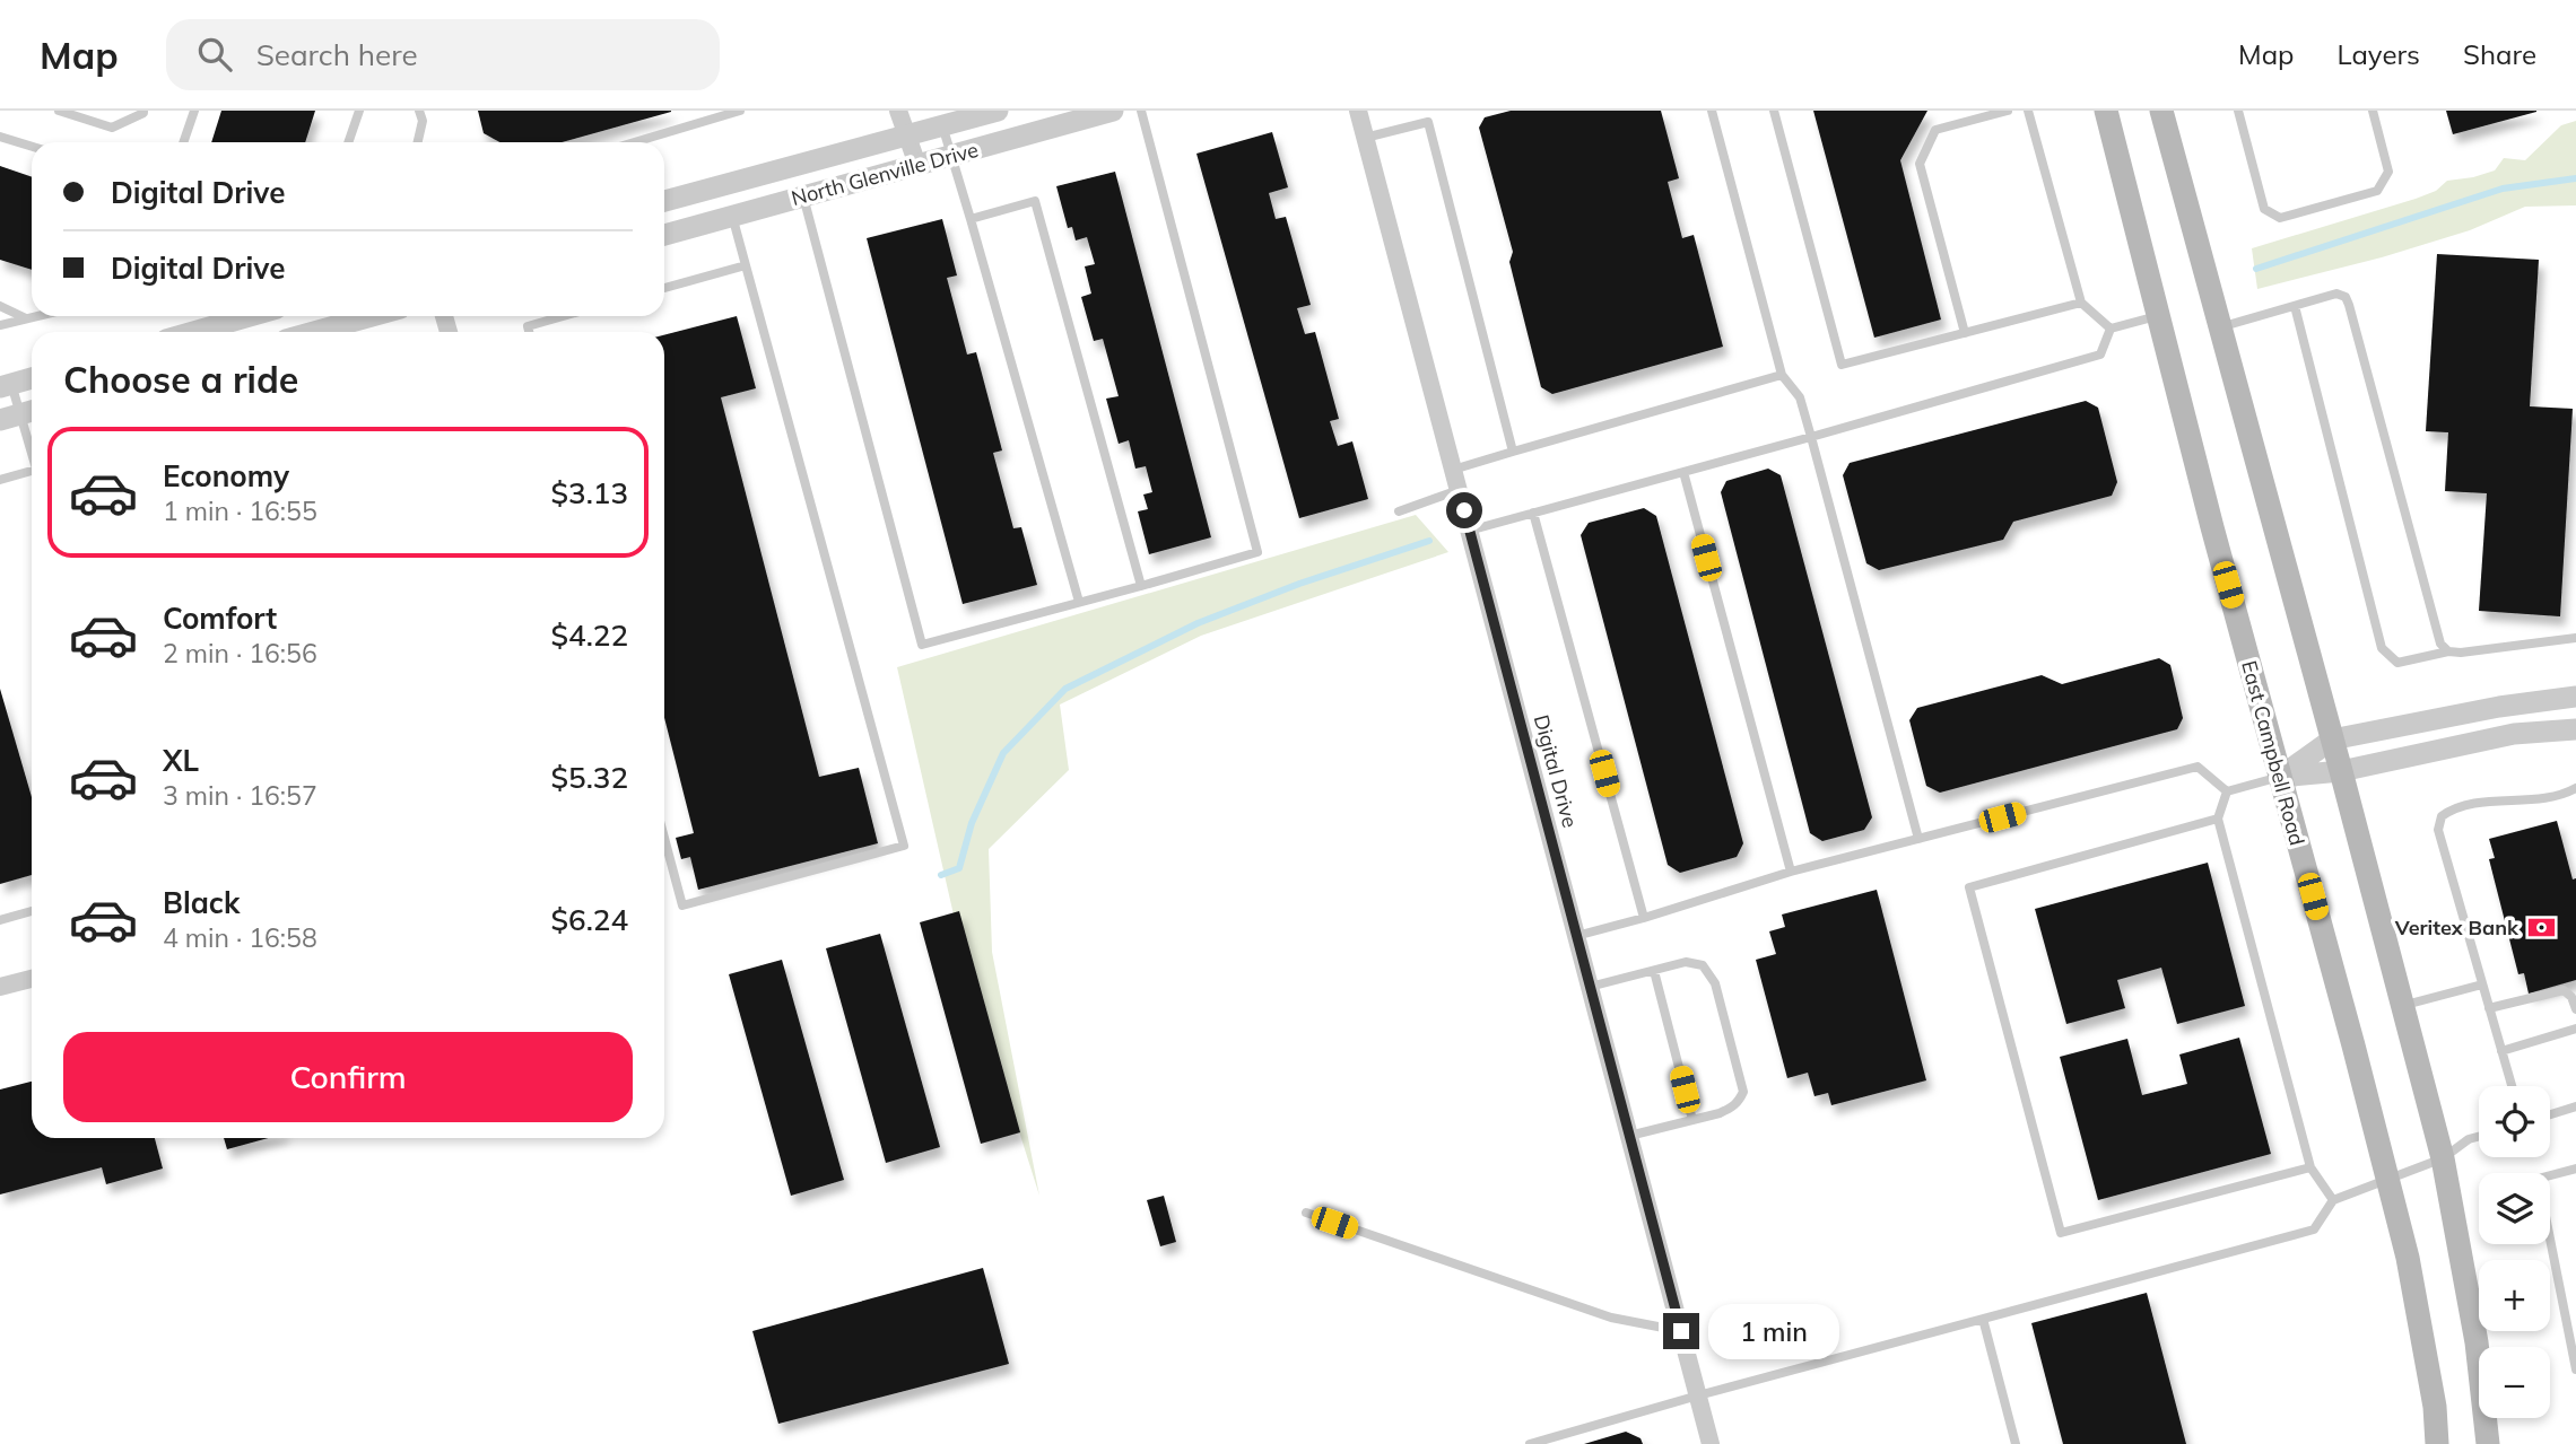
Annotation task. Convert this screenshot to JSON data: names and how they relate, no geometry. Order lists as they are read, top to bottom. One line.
{"streets":{"main road":["East Campbell Road"],"street":["North Glenville Drive","Digital Drive"]},"places":{"bank":["Veritex Bank"]},"page":{"header":"Map","search":"Search here","nav":["Map","Layers","Share"],"banner":["Digital Drive","Digital Drive"],"heading":"Choose a ride","list":[{"name":"Economy","note":"1 min · 16:55","value":"$3.13"},{"name":"Comfort","note":"2 min · 16:56","value":"$4.22"},{"name":"XL","note":"3 min · 16:57","value":"$5.32"},{"name":"Black","note":"4 min · 16:58","value":"$6.24"}],"buttons":"Confirm","map_buttons":["+","−"],"bubble":"1 min"}}
